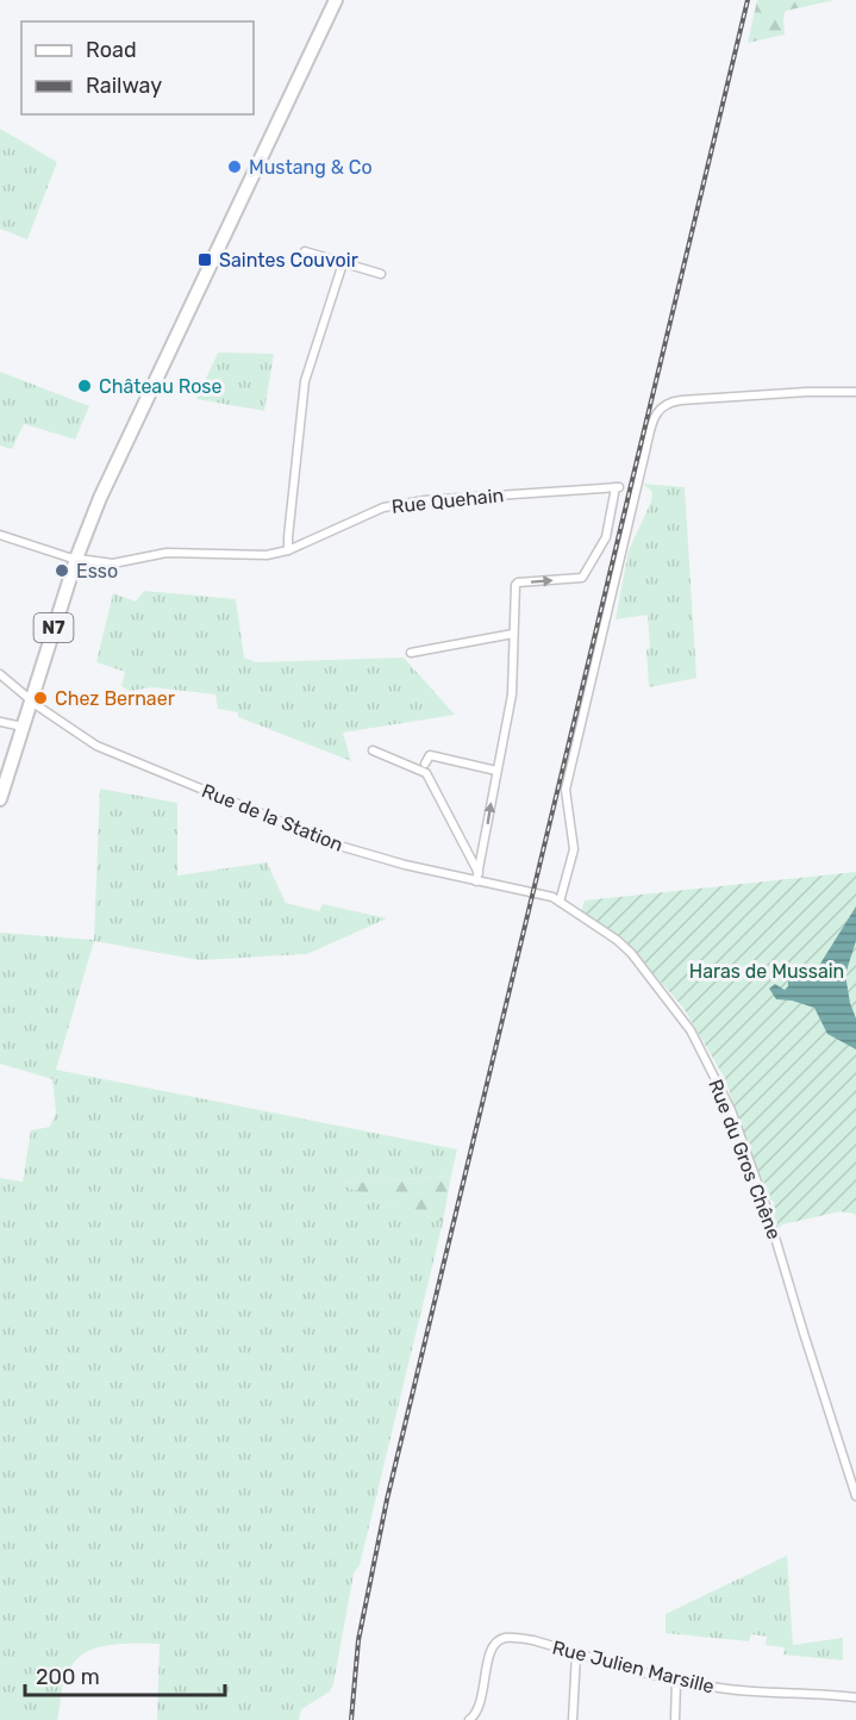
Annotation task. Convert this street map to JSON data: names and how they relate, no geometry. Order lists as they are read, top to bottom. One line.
{"streets":{"main road":["N7"],"street":["Rue Quehain","Rue de la Station","Rue du Gros Chêne","Rue Julien Marsille"]},"crossings":[["Rue Quehain","N7"],["N7","Rue de la Station"],["Rue de la Station","Rue du Gros Chêne"]],"parks":["Haras de Mussain"],"places":{"other":["Mustang & Co","Château Rose","Esso","Chez Bernaer"],"transit":["Saintes Couvoir"]},"legend":["Road","Railway"],"scale_bar":"200 m"}
